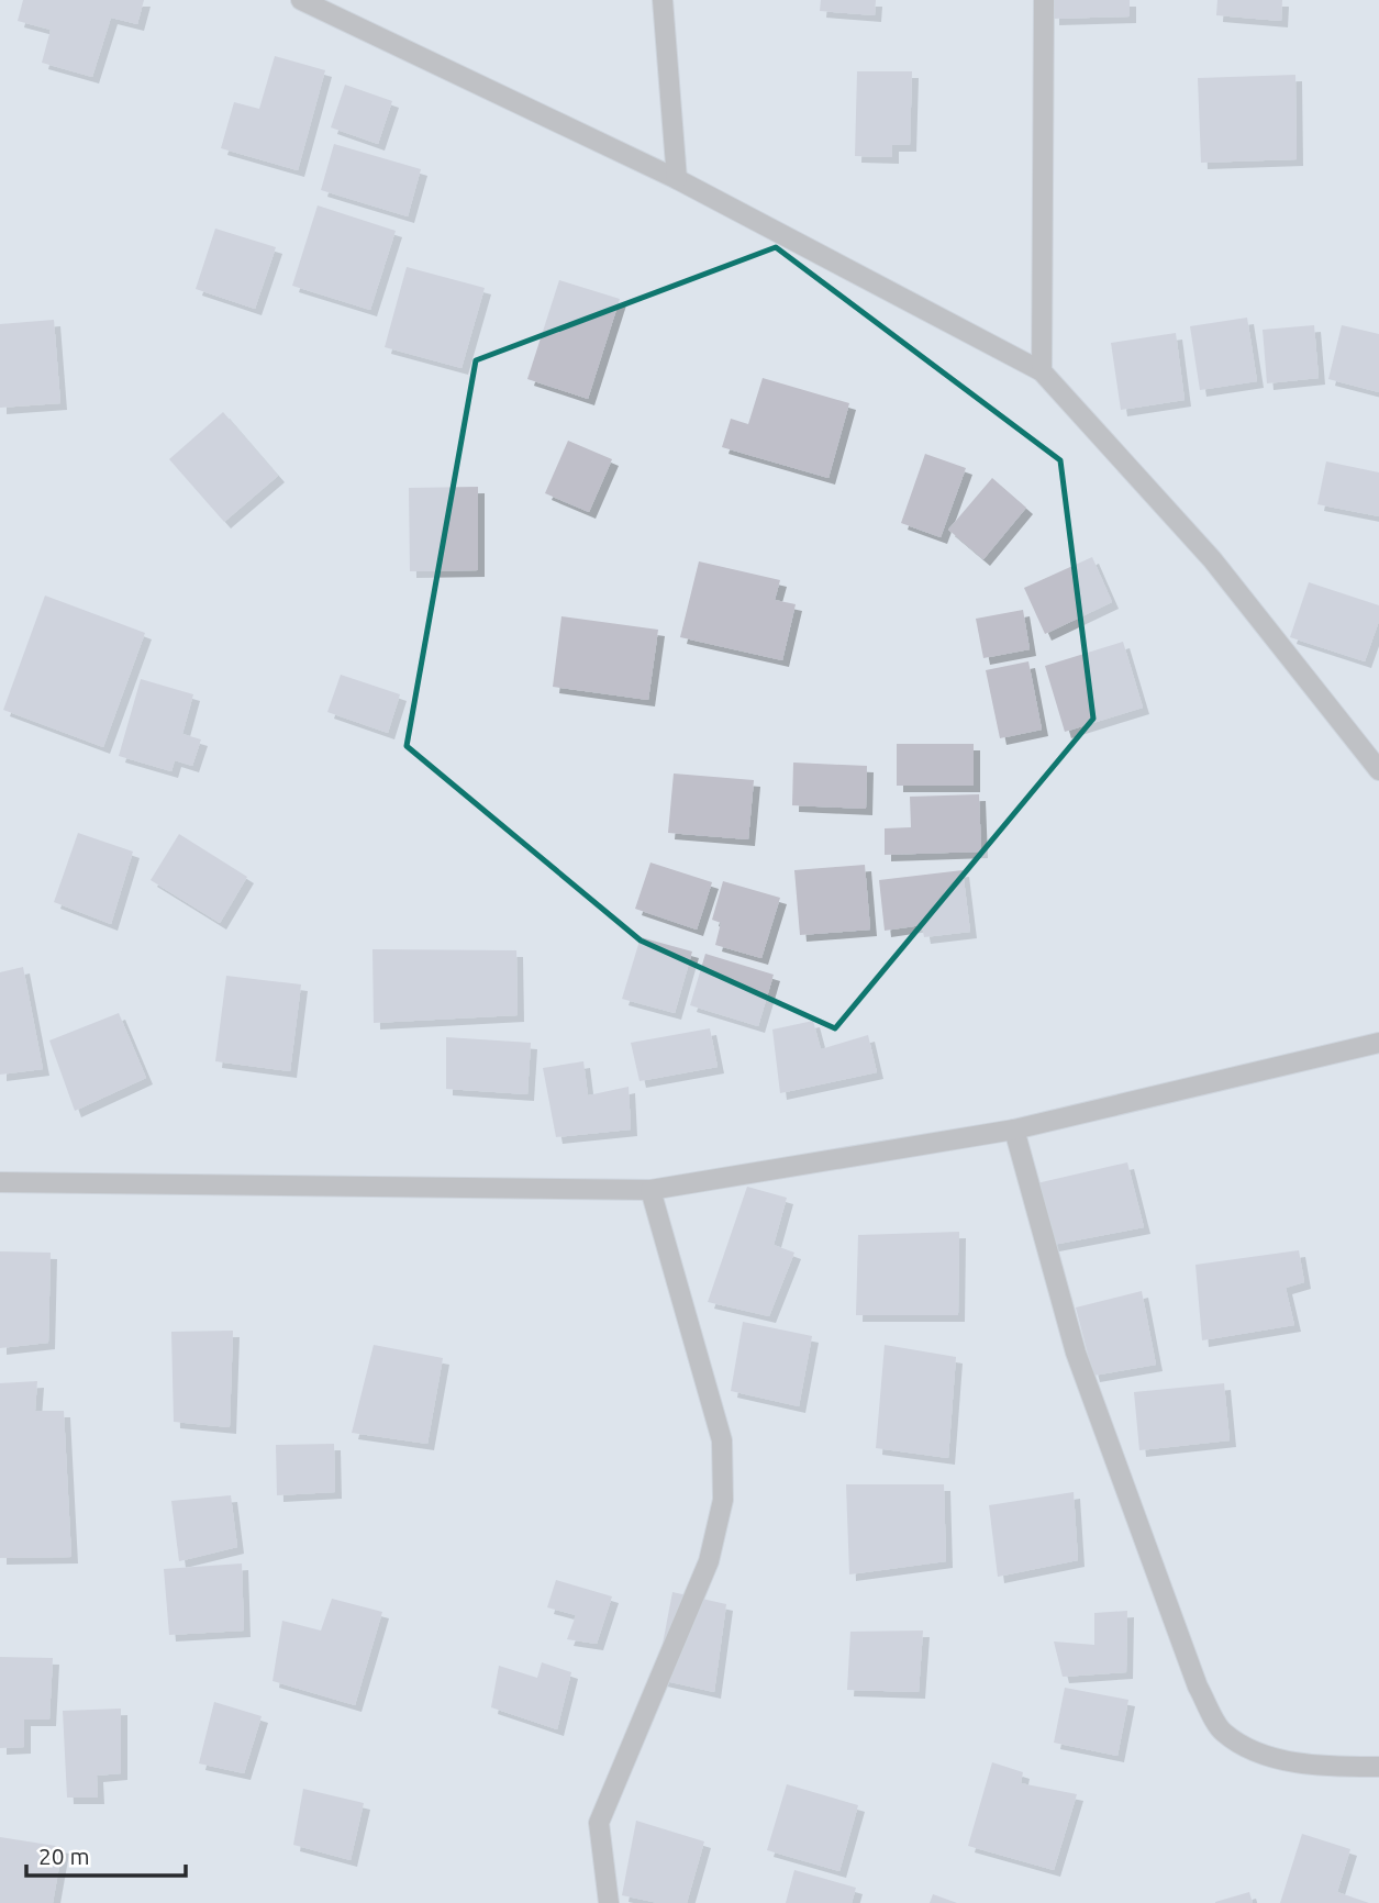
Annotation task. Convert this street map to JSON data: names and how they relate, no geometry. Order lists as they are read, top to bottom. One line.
{"scale_bar":"20 m"}
